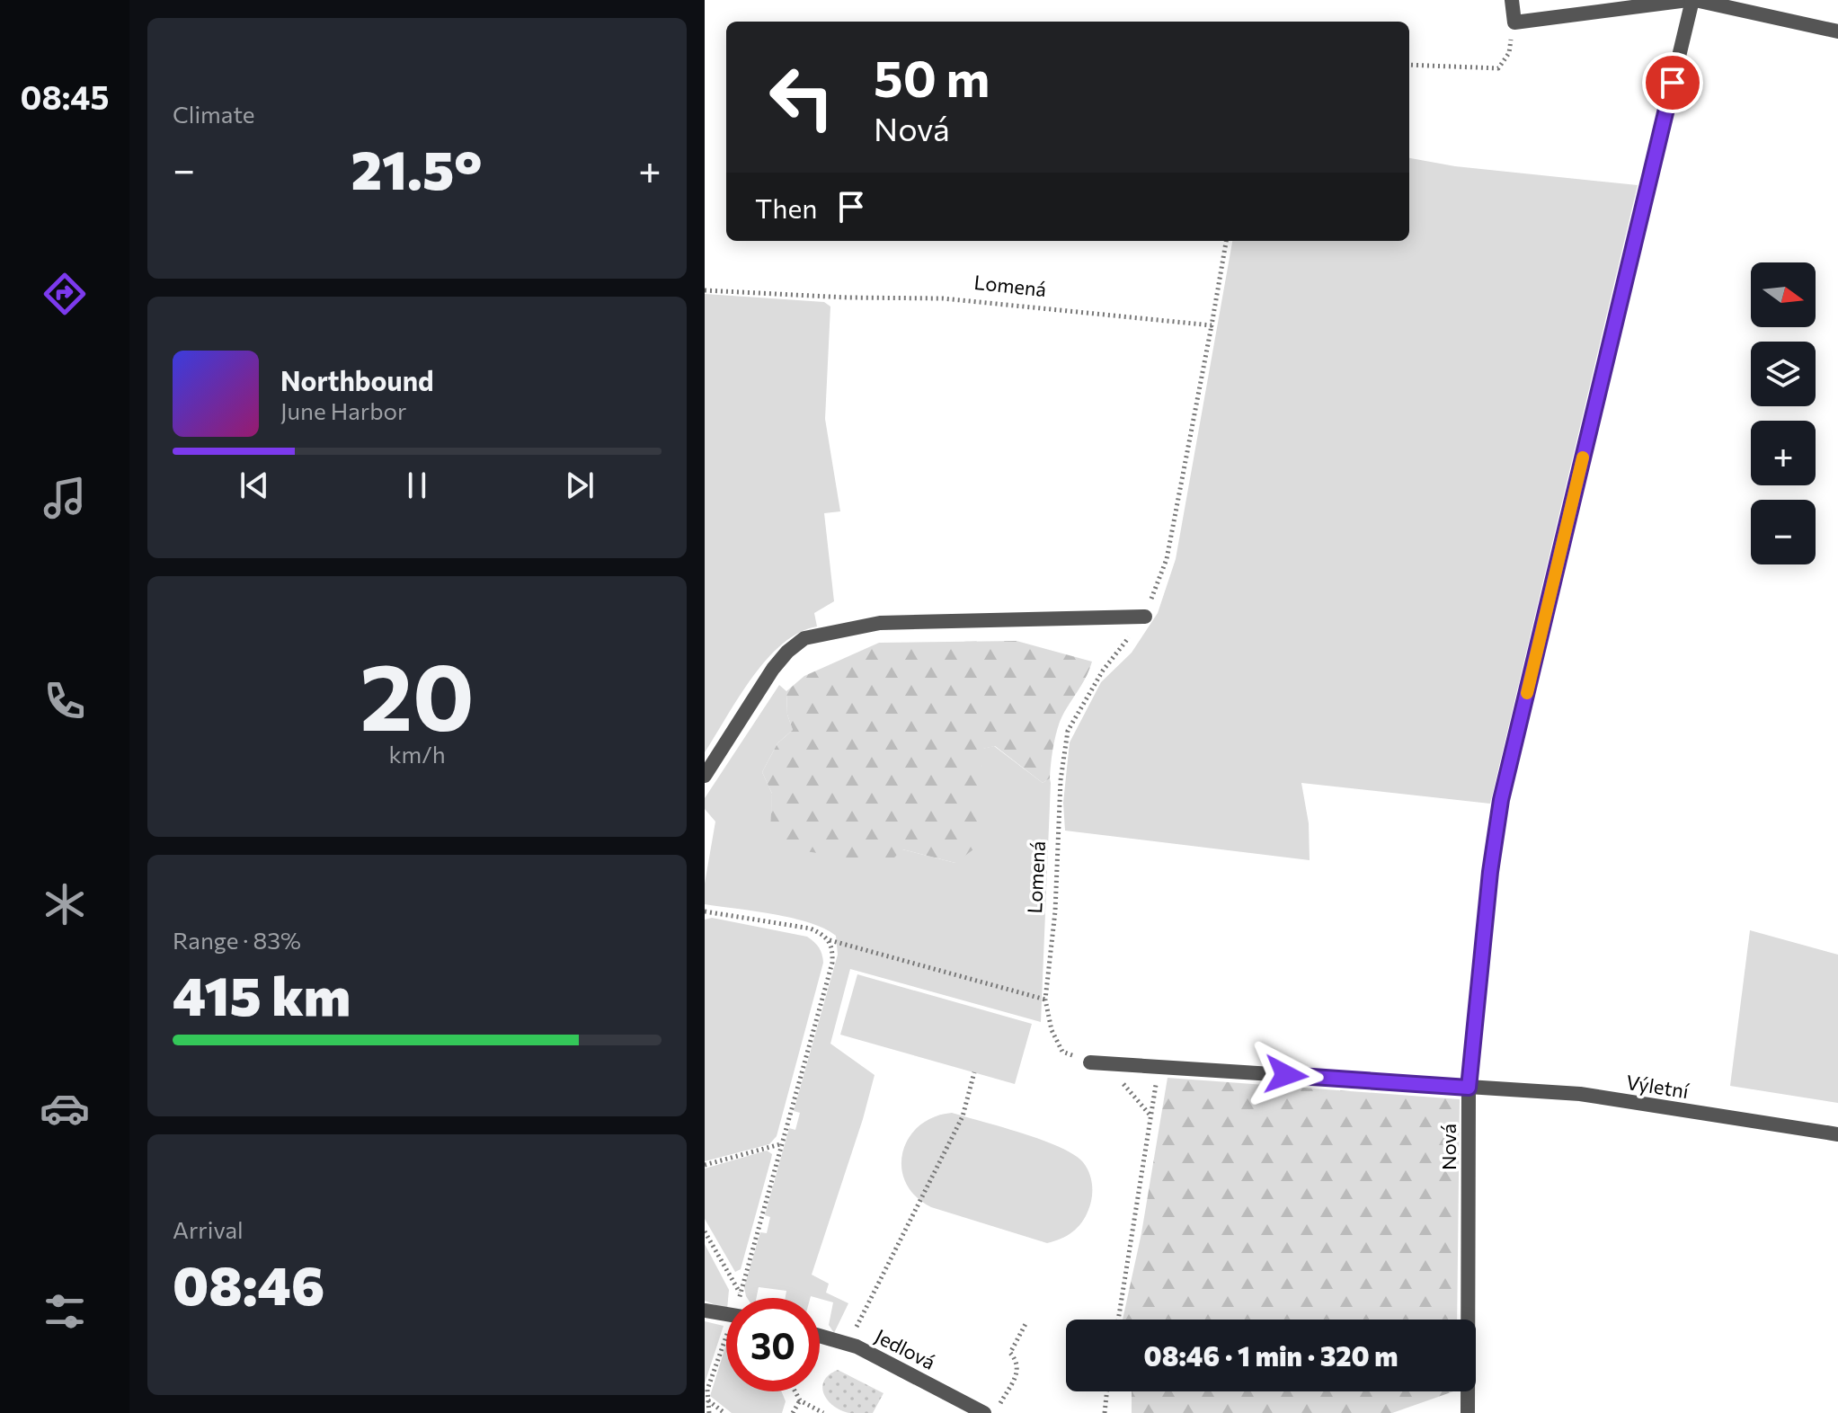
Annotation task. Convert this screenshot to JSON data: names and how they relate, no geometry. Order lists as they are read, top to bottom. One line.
{"streets":{"street":["Výletní","Nová","Jedlová"],"path":["Lomená"]},"crossings":[["Výletní","Nová"]],"north":"right","page":{"tabs":"08:45","tile":["Climate",["20","km/h"],["Range · 83%","415 km"],["Arrival","08:46"]],"turn":["50 m","Nová"],"heat":["−","21.5°","+"],"then":"Then","map_buttons":["+","−"],"song":["Northbound","June Harbor"],"limit":"30","trip":"08:46 · 1 min · 320 m"}}
